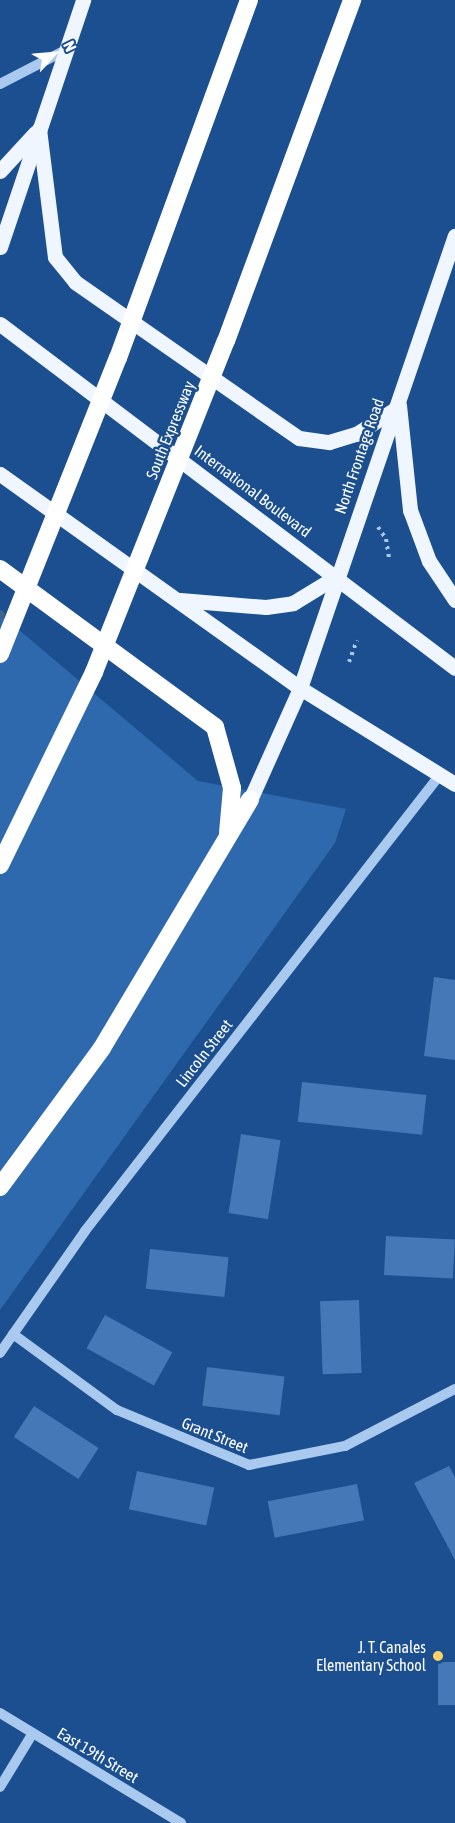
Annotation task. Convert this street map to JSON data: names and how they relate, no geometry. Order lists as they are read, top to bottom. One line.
{"streets":{"highway":["South Expressway"],"main road":["North Frontage Road","International Boulevard"],"street":["Lincoln Street","Grant Street","East 19th Street"]},"crossings":[["North Frontage Road","International Boulevard"],["Lincoln Street","Grant Street"]],"places":["J. T. Canales Elementary School"],"north":"top right"}
